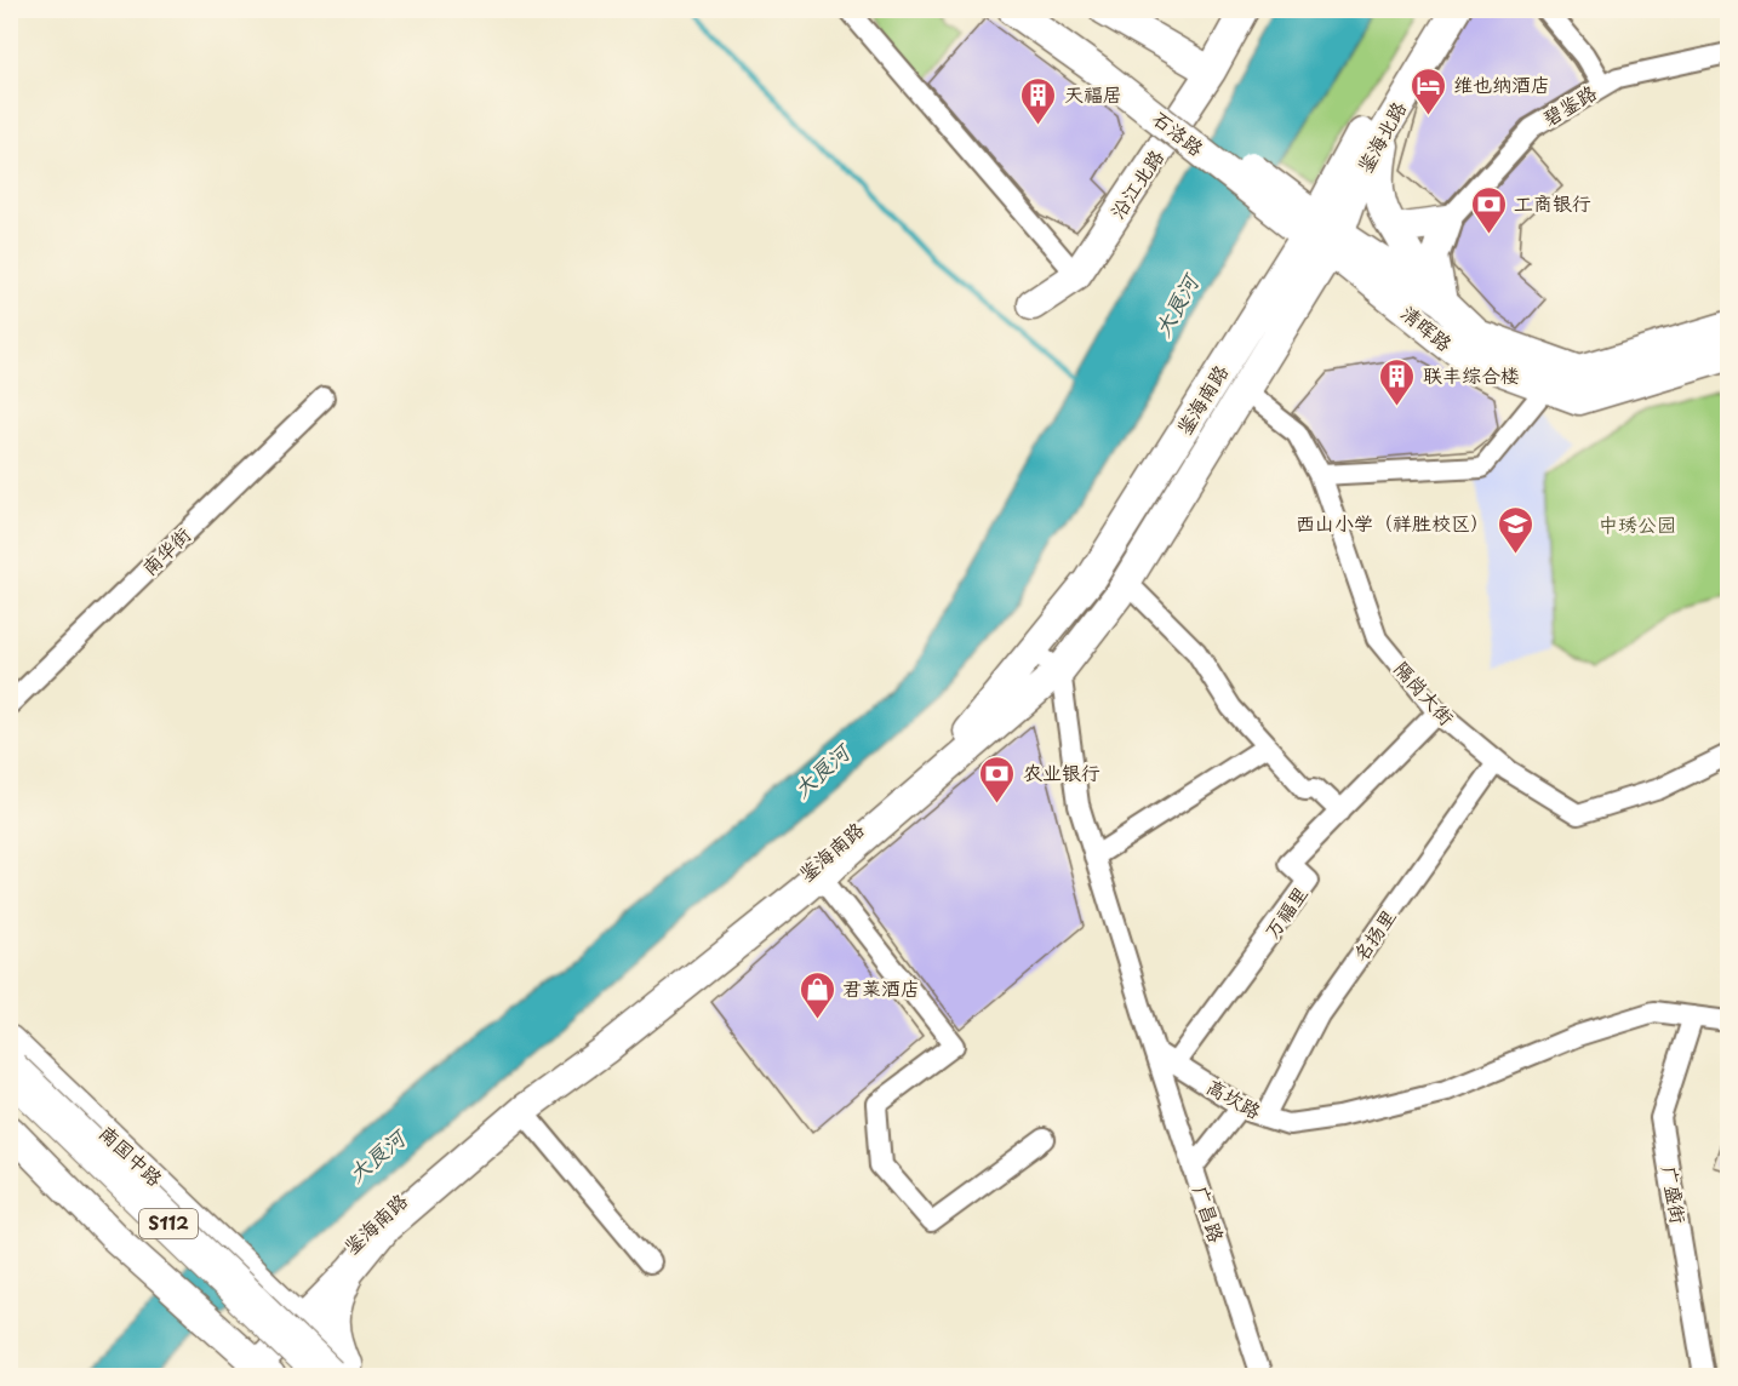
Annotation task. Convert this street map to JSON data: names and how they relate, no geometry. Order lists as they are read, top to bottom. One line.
{"streets":{"highway":["南国中路","S112"],"main road":["石洛路","鉴海北路","沿江北路","清晖路","鉴海南路"],"street":["碧鉴路","南华街","隔岗大街","万福里","名扬里","高坎路","广盛街","广昌路"]},"crossings":[["石洛路","鉴海北路"],["石洛路","清晖路"],["石洛路","鉴海南路"],["鉴海北路","清晖路"],["鉴海北路","鉴海南路"],["清晖路","鉴海南路"],["鉴海南路","隔岗大街"],["鉴海南路","南国中路"],["隔岗大街","万福里"],["隔岗大街","名扬里"],["万福里","高坎路"],["名扬里","高坎路"],["高坎路","广盛街"],["高坎路","广昌路"]],"water":["大良河"],"parks":["中琇公园"],"places":{"hotel":["维也纳酒店"],"building":["天福居","联丰综合楼"],"bank":["工商银行","农业银行"],"school or university":["西山小学（祥胜校区）"],"shop":["君莱酒店"]}}
